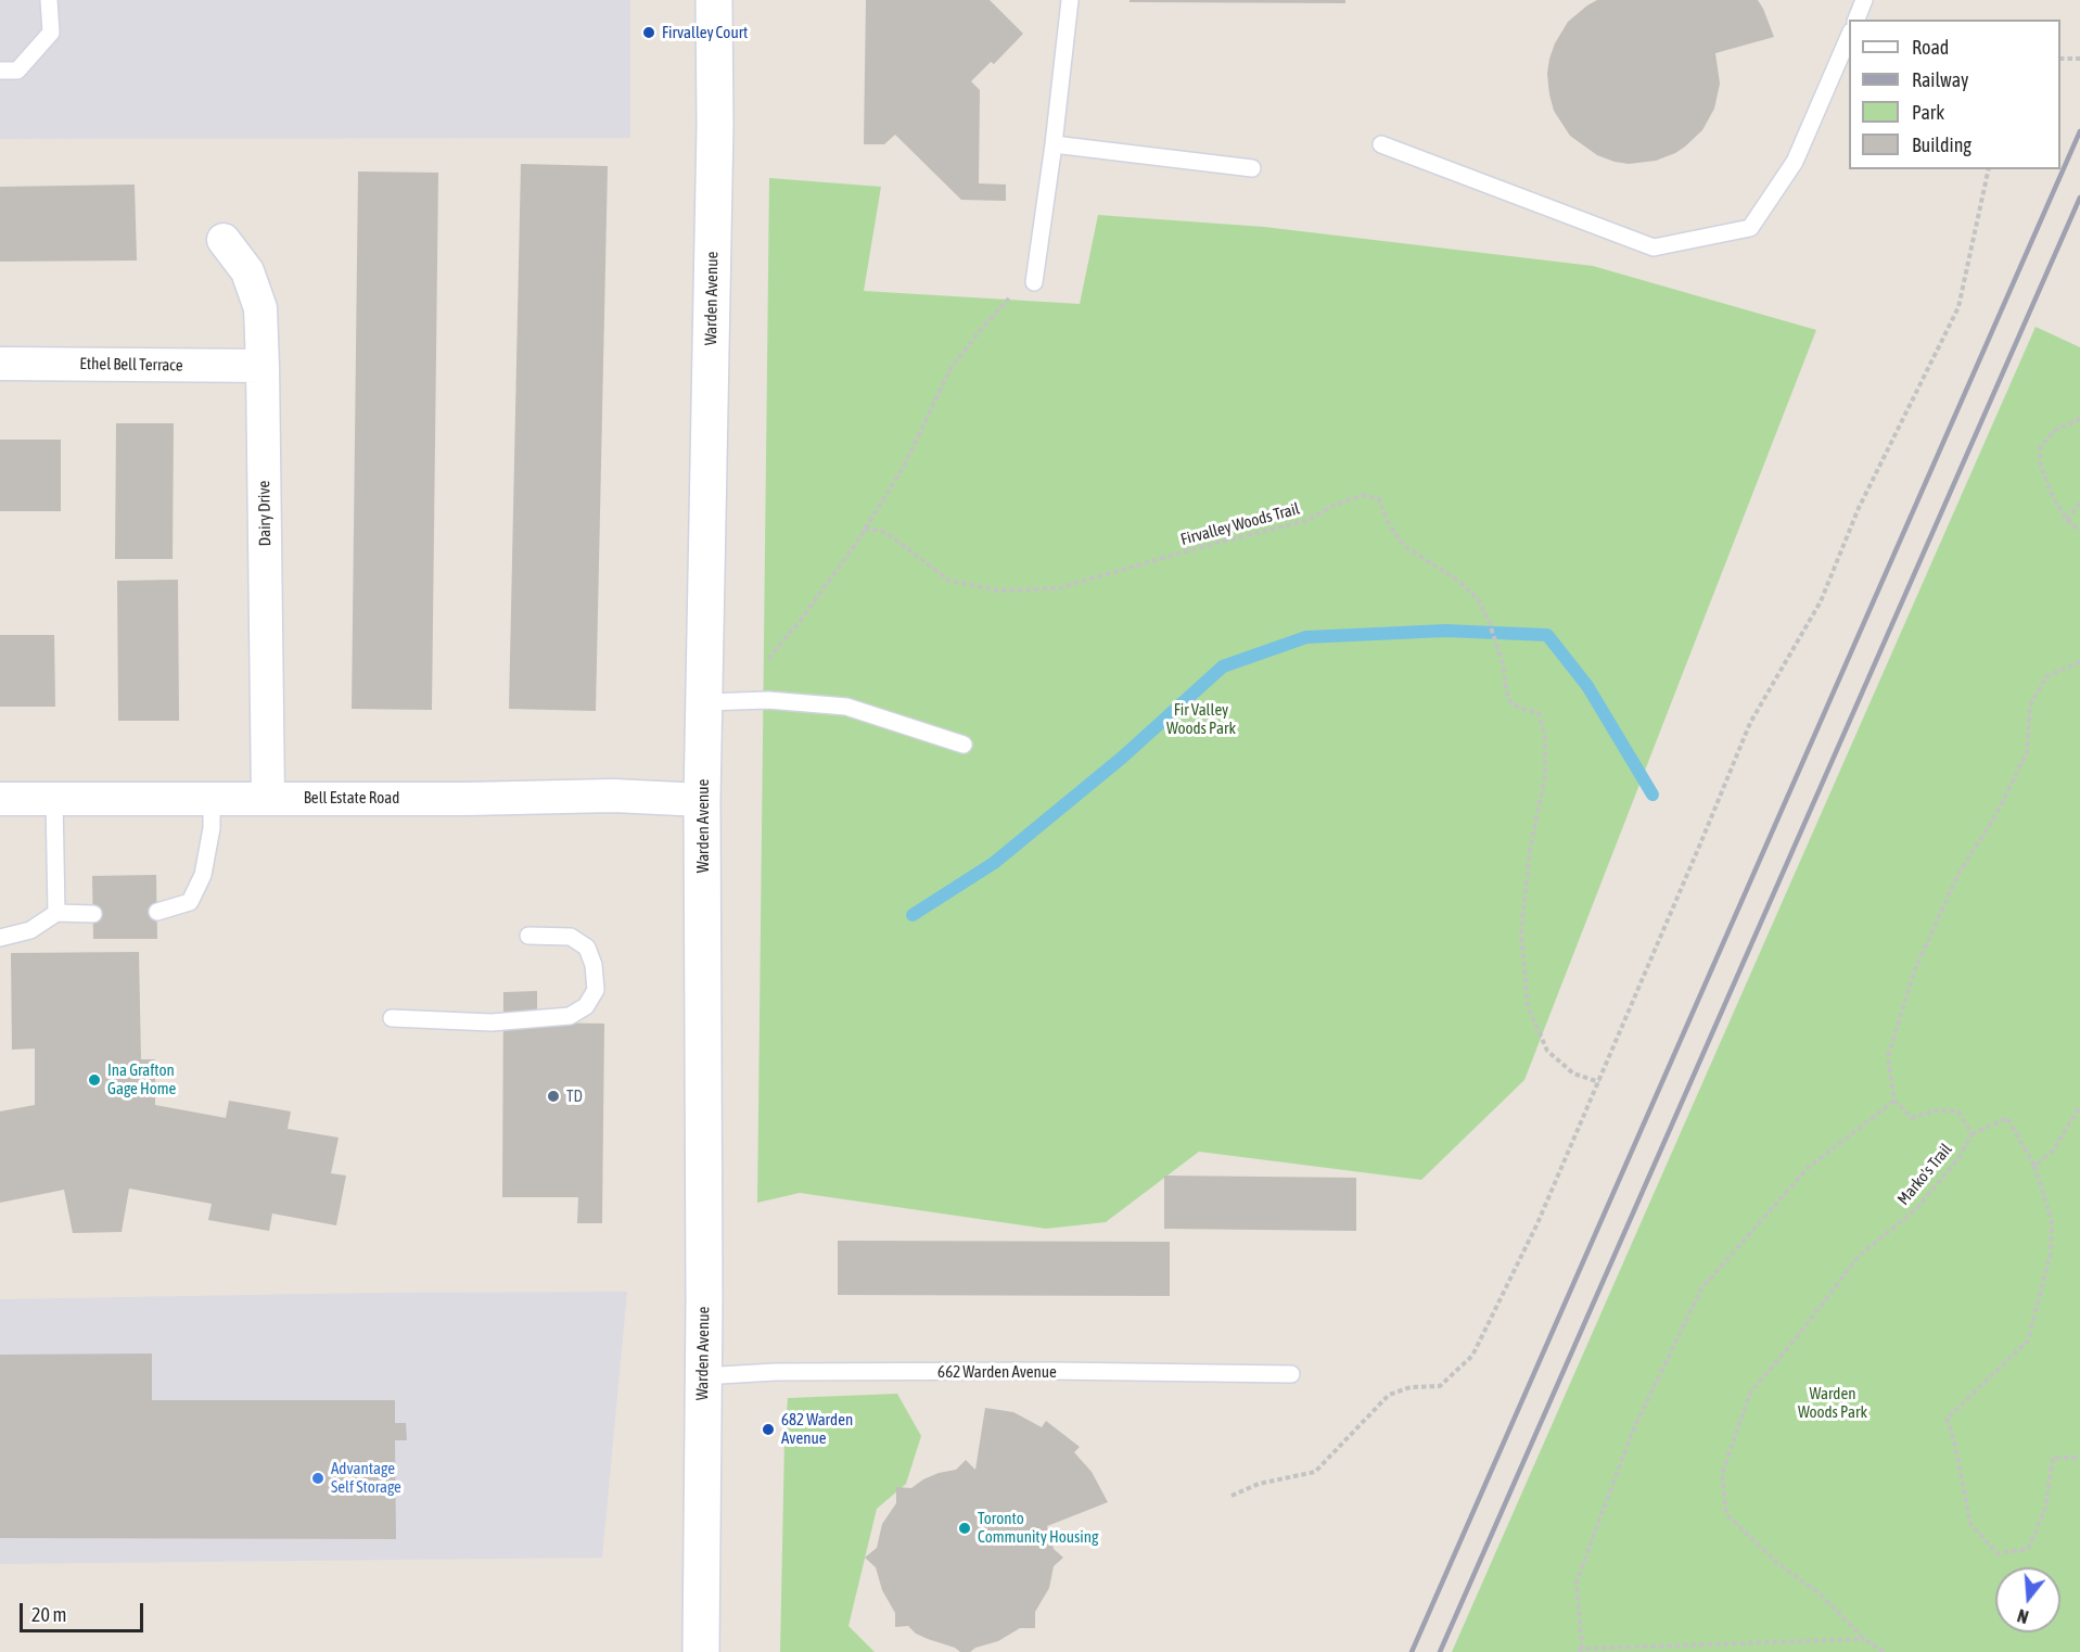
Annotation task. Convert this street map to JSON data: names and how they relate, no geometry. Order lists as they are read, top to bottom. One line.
{"streets":{"main road":["Warden Avenue"],"street":["Ethel Bell Terrace","Dairy Drive","Bell Estate Road"],"lane":["662 Warden Avenue"],"path":["Firvalley Woods Trail","Marko's Trail"]},"crossings":[["Warden Avenue","Bell Estate Road"],["Warden Avenue","662 Warden Avenue"],["Ethel Bell Terrace","Dairy Drive"],["Dairy Drive","Bell Estate Road"]],"parks":["Fir Valley Woods Park","Warden Woods Park"],"places":["Firvalley Court","Ina Grafton Gage Home","TD","682 Warden Avenue","Advantage Self Storage","Toronto Community Housing"],"legend":["Road","Railway","Park","Building"],"scale_bar":"20 m","north":"bottom"}
